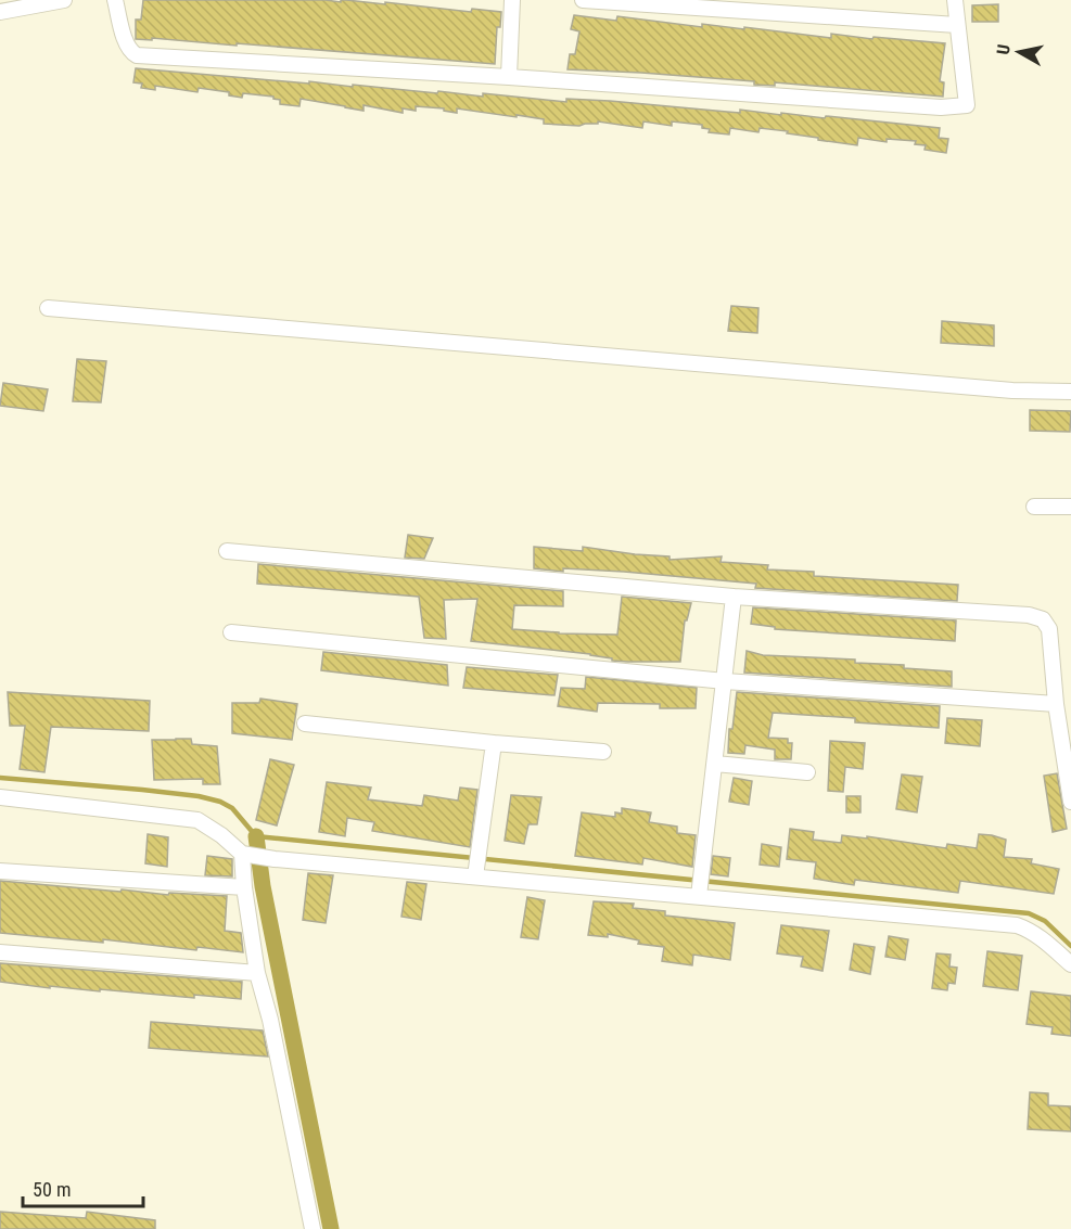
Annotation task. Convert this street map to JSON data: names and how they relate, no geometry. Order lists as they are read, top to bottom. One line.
{"scale_bar":"50 m","north":"left"}
